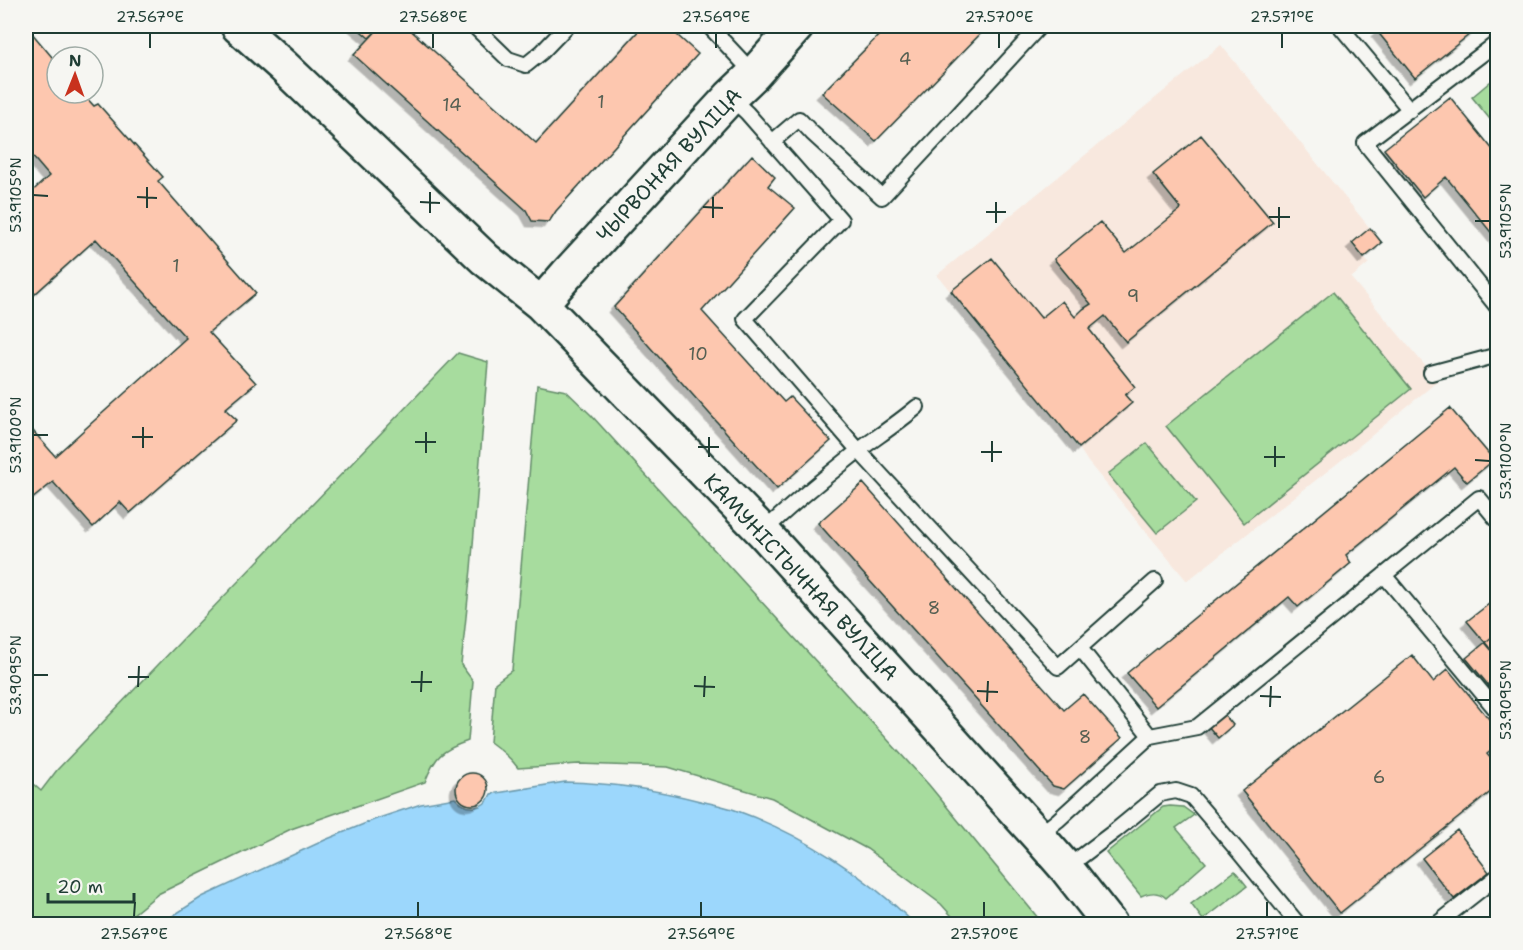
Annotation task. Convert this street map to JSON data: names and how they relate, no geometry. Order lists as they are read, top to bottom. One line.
{"streets":{"street":["ЧЫРВОНАЯ ВУЛІЦА","КАМУНІСТЫЧНАЯ ВУЛІЦА"]},"crossings":[["ЧЫРВОНАЯ ВУЛІЦА","КАМУНІСТЫЧНАЯ ВУЛІЦА"]],"house_numbers":["4","1","14","1","9","10","8","8","6"],"scale_bar":"20 m","north":"top","coordinates":["27.567°E","27.568°E","27.569°E","27.570°E","27.571°E","53.9105°N","53.9100°N","53.9095°N"]}
